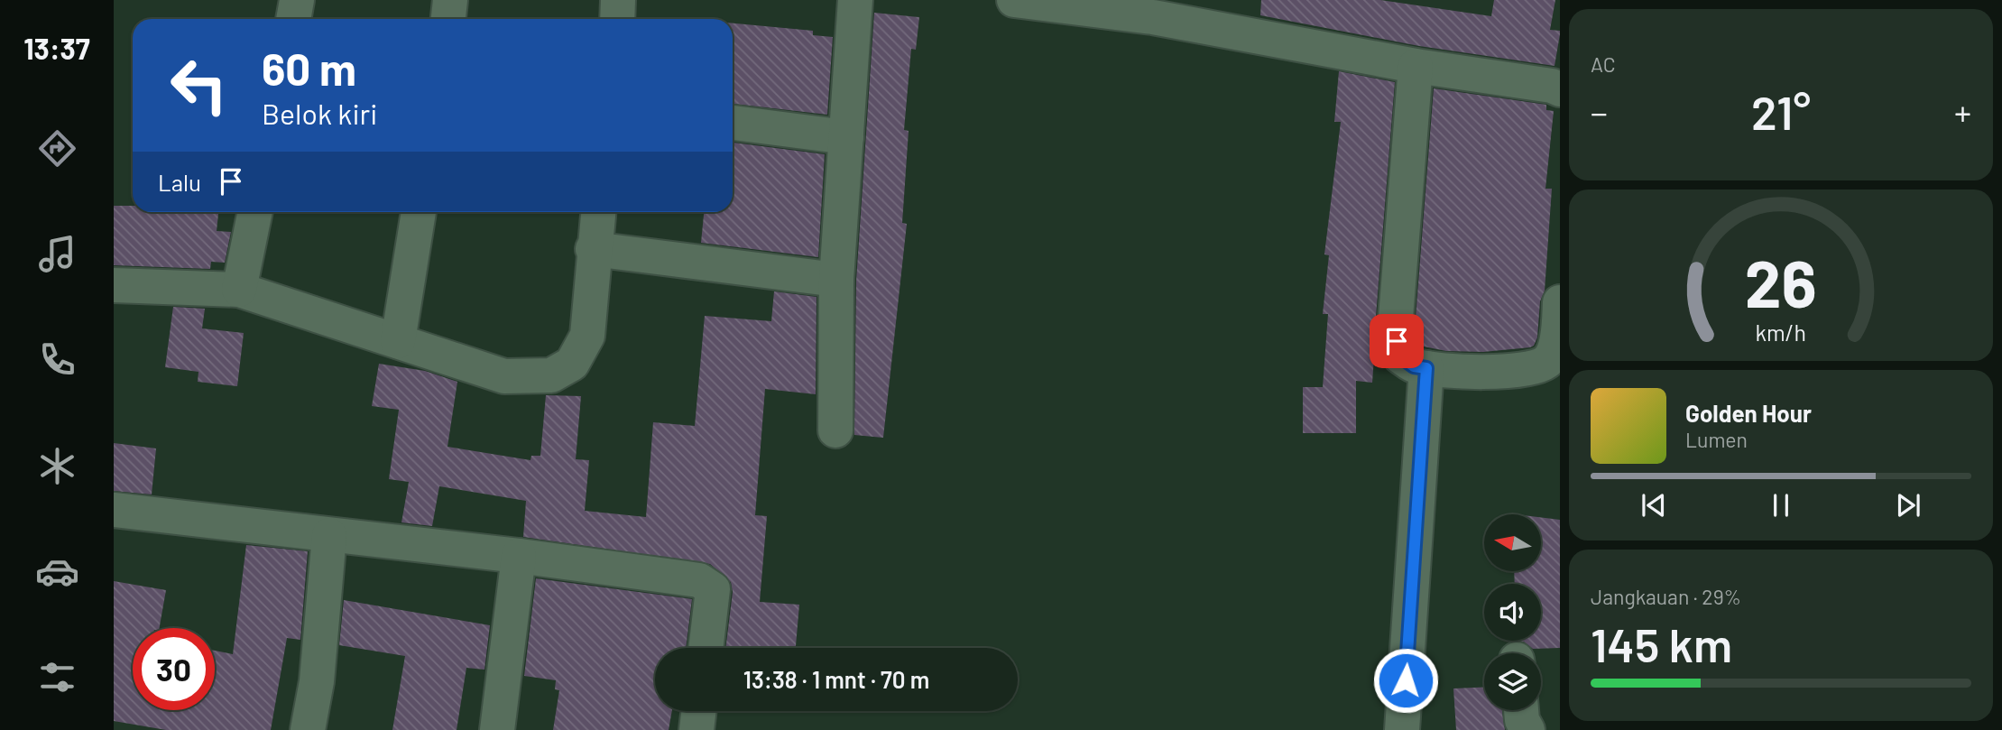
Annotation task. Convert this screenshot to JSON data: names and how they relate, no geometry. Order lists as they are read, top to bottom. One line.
{"north":"left","page":{"tabs":"13:37","tile":["AC",["Jangkauan · 29%","145 km"]],"turn":["60 m","Belok kiri"],"heat":["−","21°","+"],"then":"Lalu","song":["Golden Hour","Lumen"],"limit":"30","trip":"13:38 · 1 mnt · 70 m","gauge":["26","km/h"]}}
